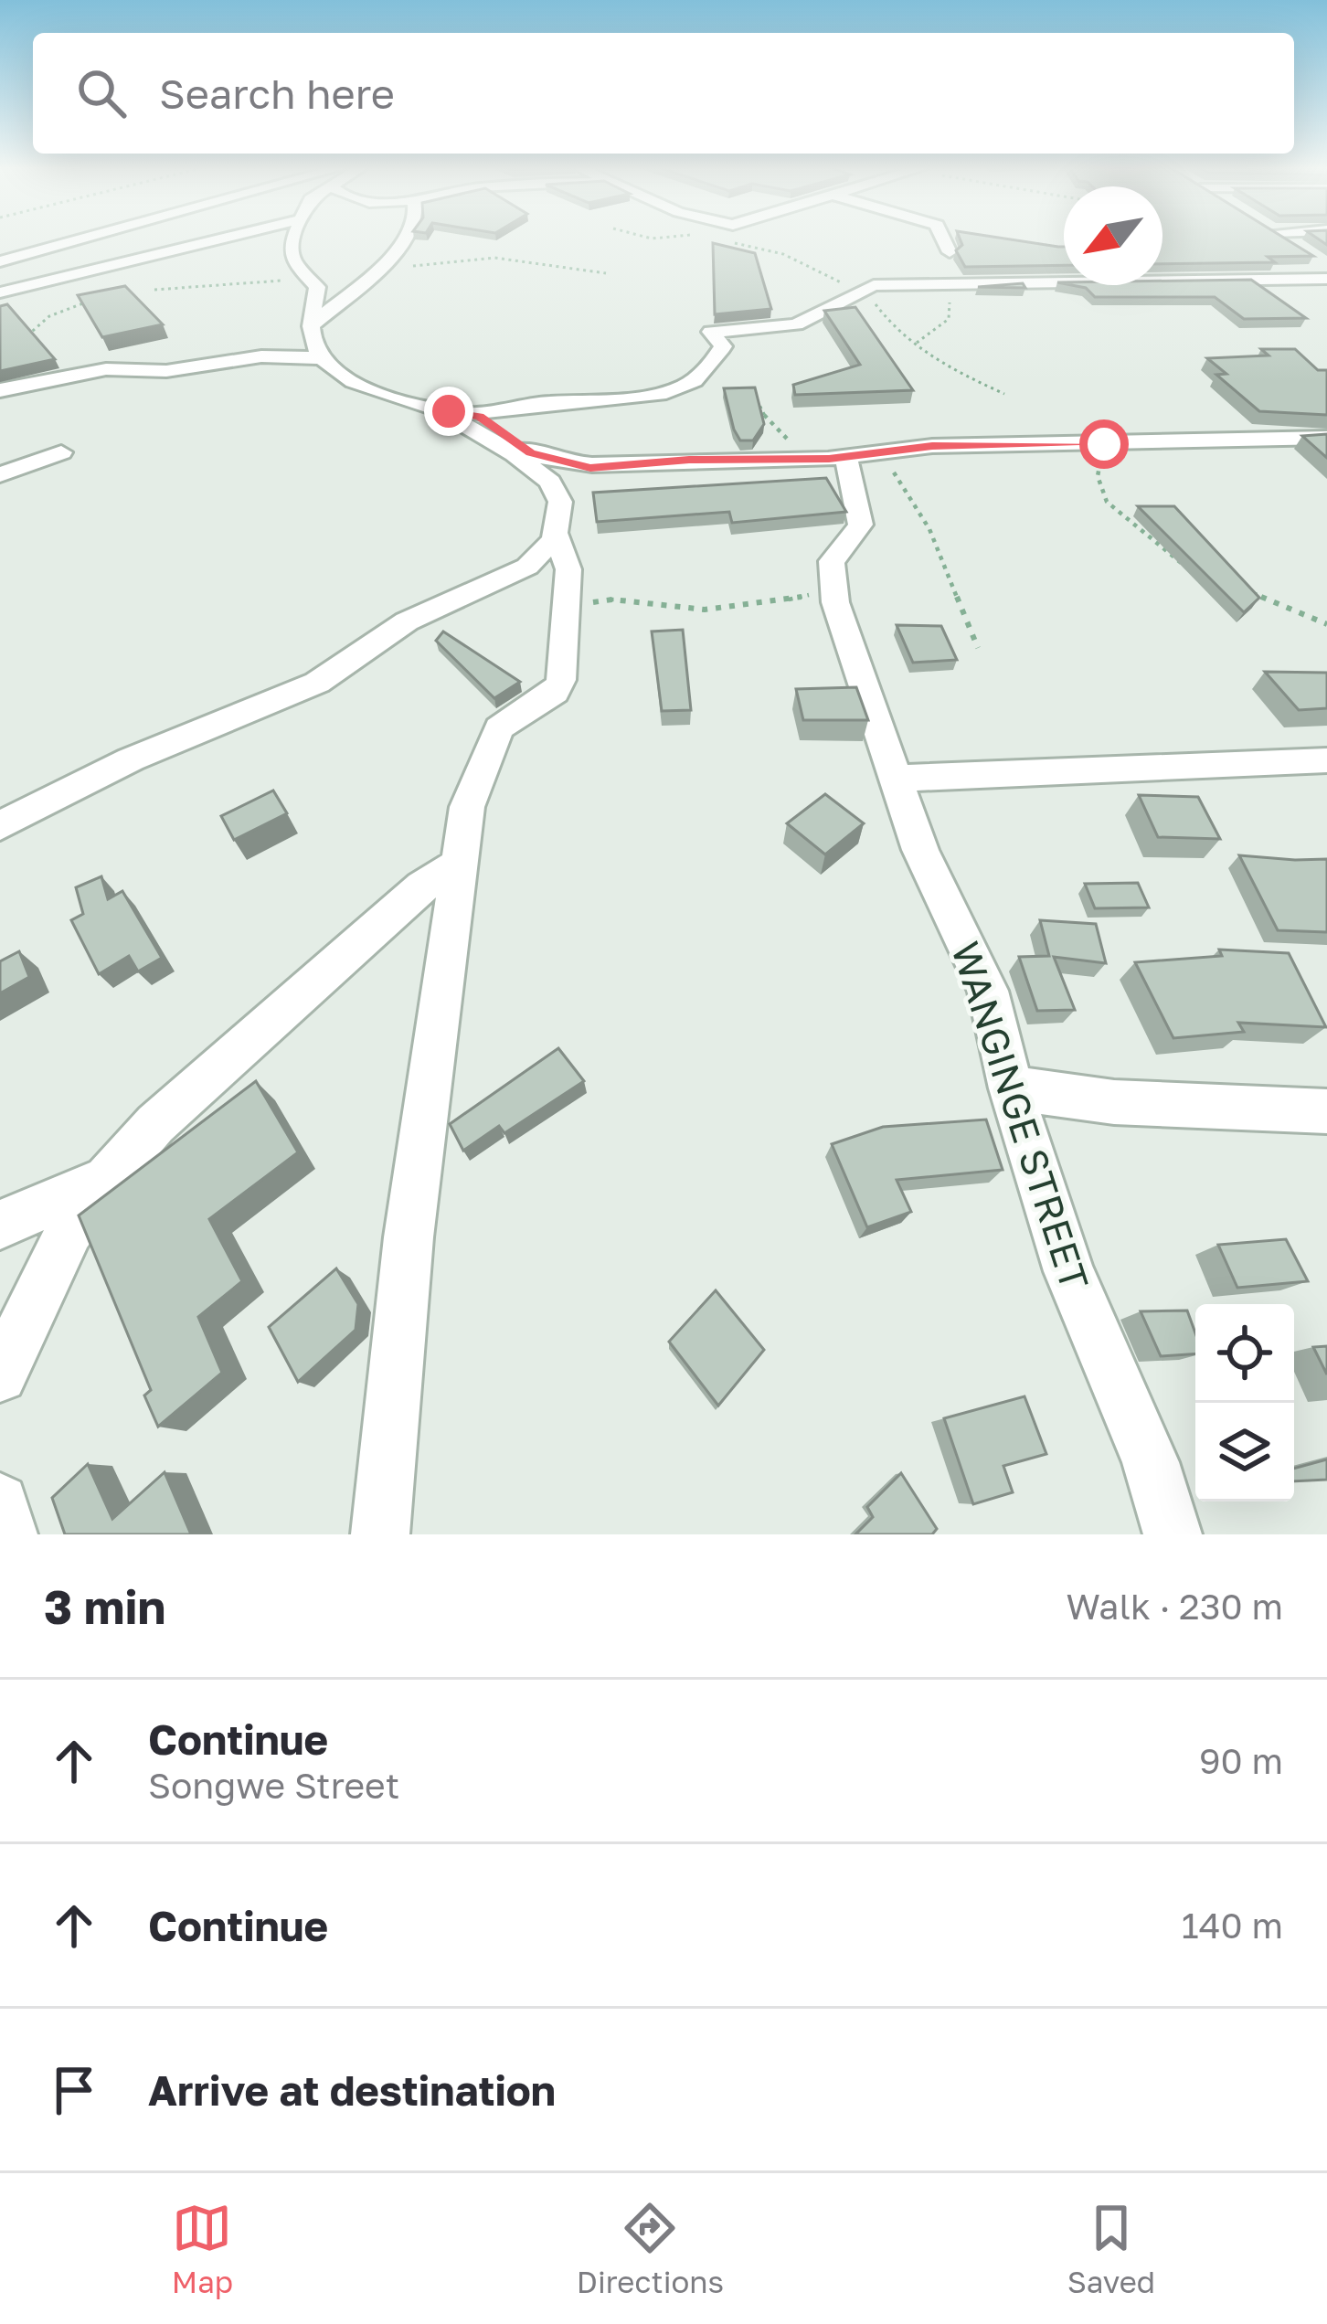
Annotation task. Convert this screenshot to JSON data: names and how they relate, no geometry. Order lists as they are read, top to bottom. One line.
{"streets":{"street":["WANGINGE STREET"]},"north":"bottom left","page":{"search":"Search here","heading":["3 min","Walk · 230 m"],"list":[["Continue","Songwe Street","90 m"],["Continue","140 m"],"Arrive at destination"],"nav":["Map","Directions","Saved"]}}
